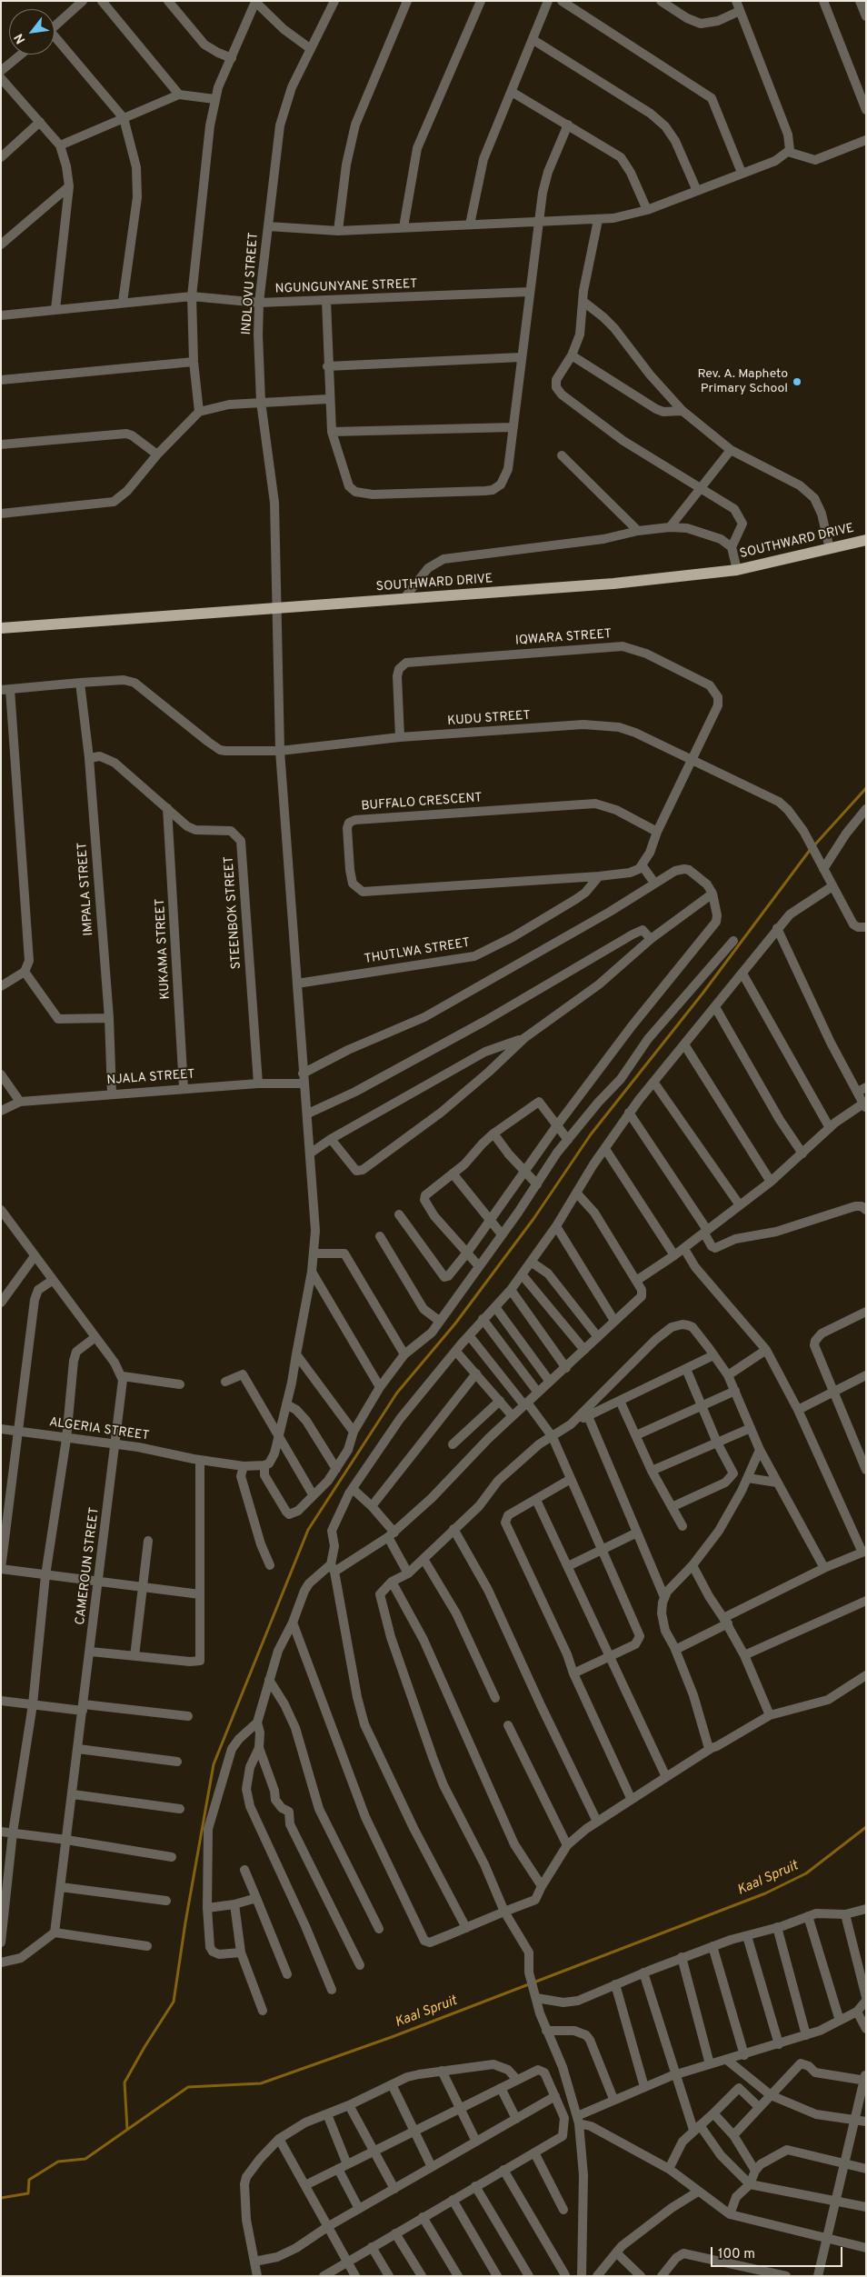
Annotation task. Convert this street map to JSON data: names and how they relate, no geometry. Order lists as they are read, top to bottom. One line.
{"streets":{"main road":["SOUTHWARD DRIVE"],"street":["INDLOVU STREET","NGUNGUNYANE STREET","IQWARA STREET","KUDU STREET","BUFFALO CRESCENT","IMPALA STREET","STEENBOK STREET","KUKAMA STREET","THUTLWA STREET","NJALA STREET","ALGERIA STREET","CAMEROUN STREET"]},"crossings":[["INDLOVU STREET","NGUNGUNYANE STREET"],["INDLOVU STREET","SOUTHWARD DRIVE"],["INDLOVU STREET","KUDU STREET"],["INDLOVU STREET","THUTLWA STREET"],["INDLOVU STREET","NJALA STREET"],["INDLOVU STREET","ALGERIA STREET"],["IQWARA STREET","KUDU STREET"],["BUFFALO CRESCENT","THUTLWA STREET"],["IMPALA STREET","STEENBOK STREET"],["IMPALA STREET","NJALA STREET"],["STEENBOK STREET","KUKAMA STREET"],["STEENBOK STREET","NJALA STREET"],["KUKAMA STREET","NJALA STREET"],["ALGERIA STREET","CAMEROUN STREET"]],"water":["Kaal Spruit"],"places":["Rev. A. Mapheto Primary School"],"scale_bar":"100 m","north":"bottom left"}
